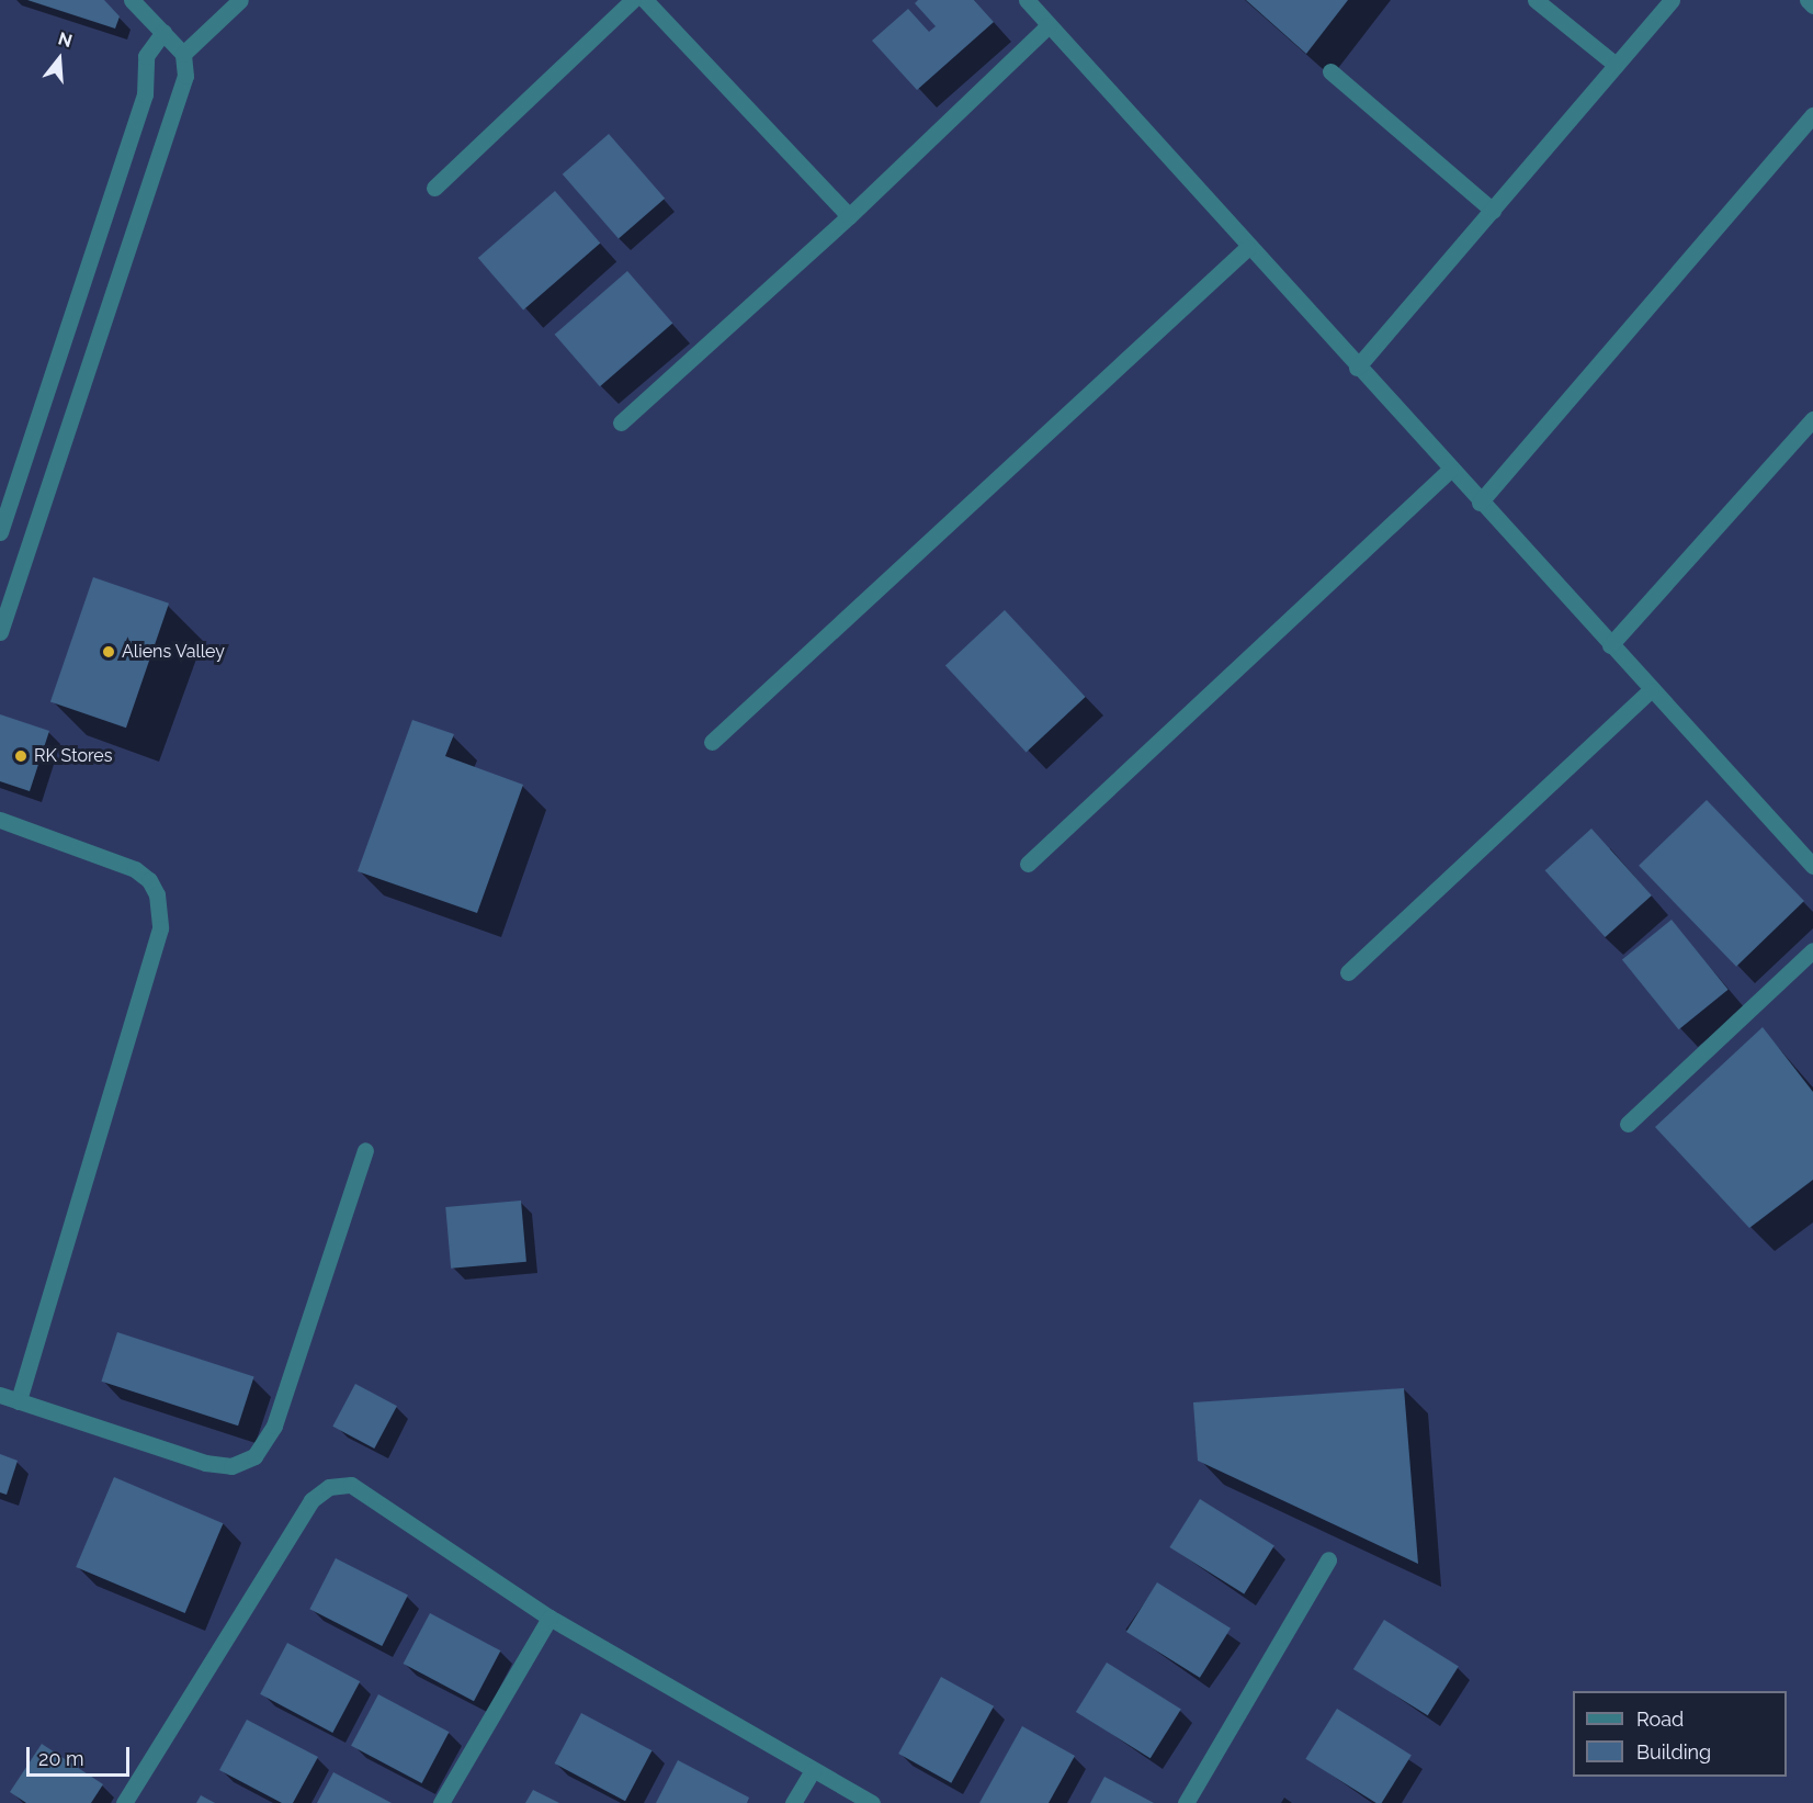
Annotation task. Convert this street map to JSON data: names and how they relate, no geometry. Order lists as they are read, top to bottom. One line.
{"places":["Aliens Valley","RK Stores"],"legend":["Road","Building"],"scale_bar":"20 m","north":"top"}
